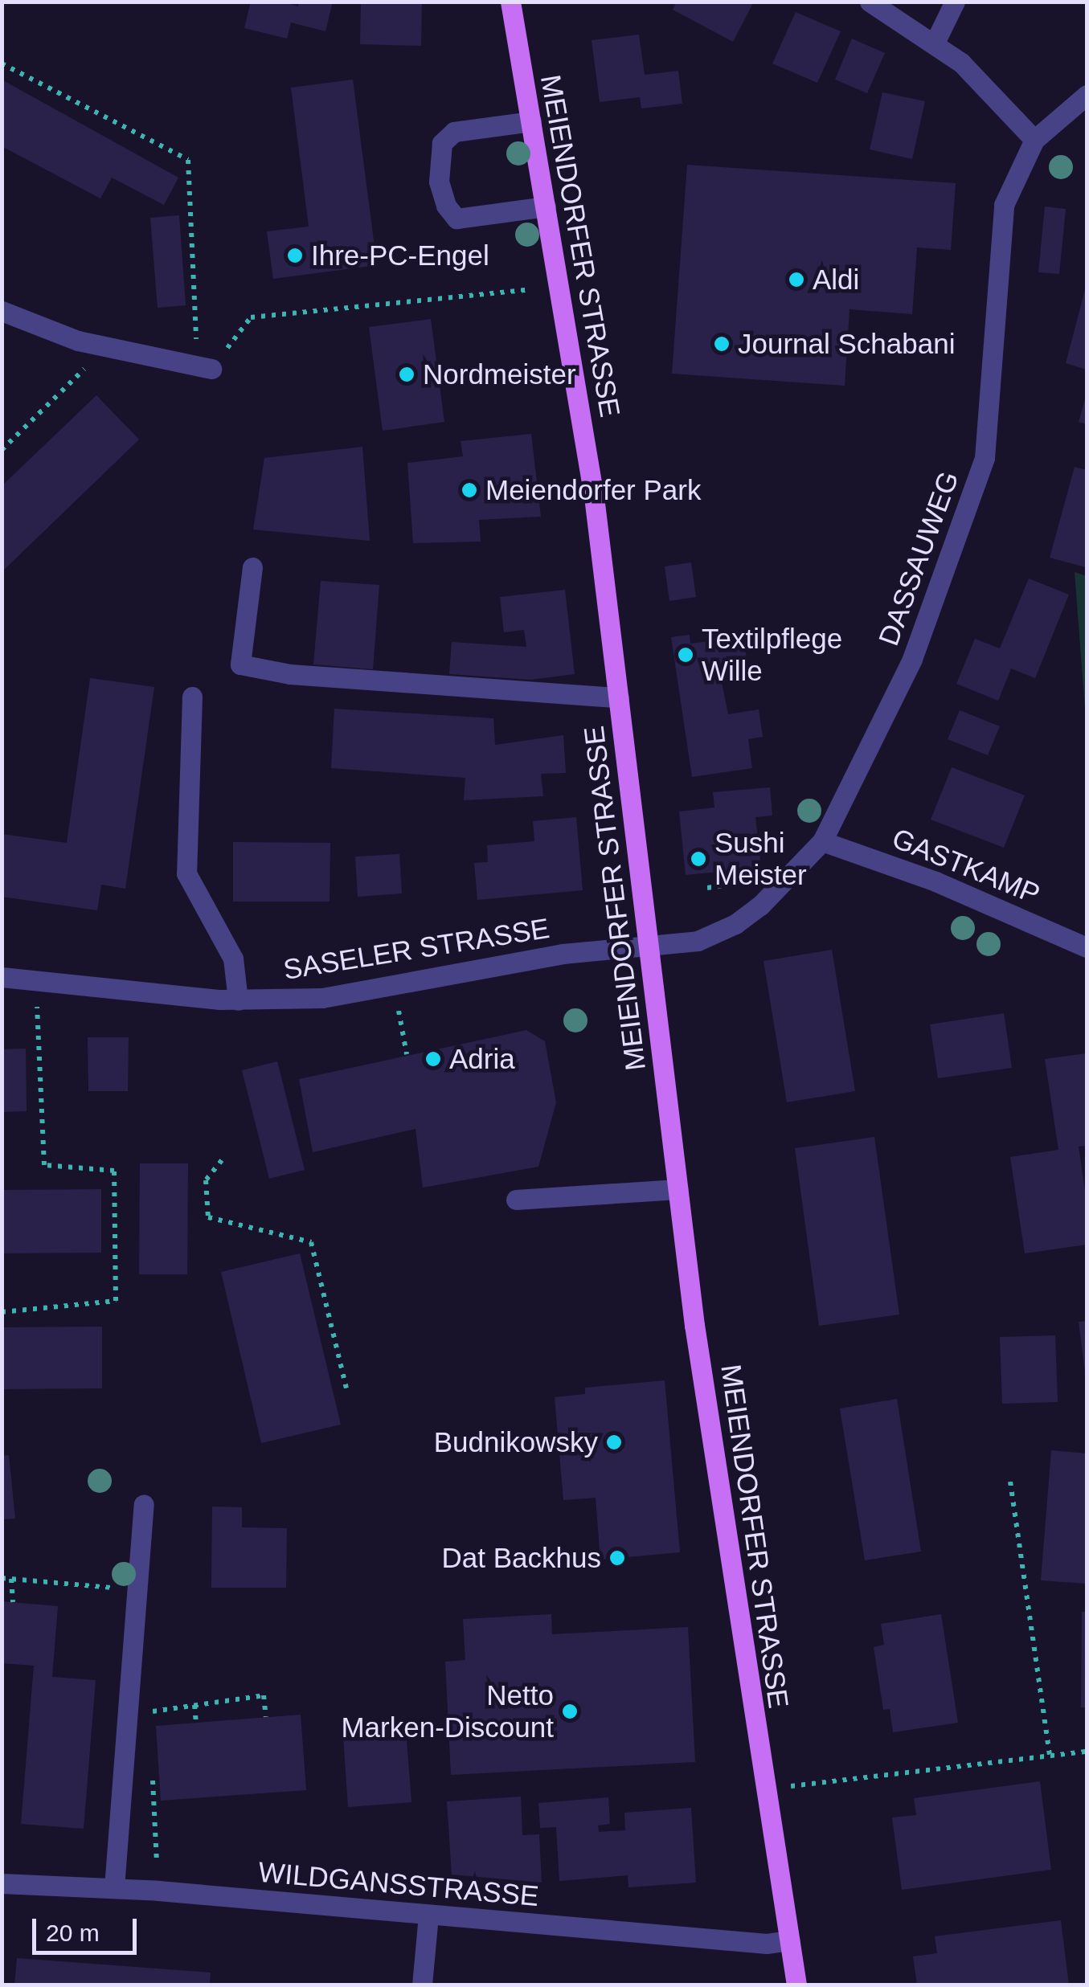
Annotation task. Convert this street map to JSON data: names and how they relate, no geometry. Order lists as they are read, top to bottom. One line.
{"streets":{"main road":["MEIENDORFER STRASSE"],"street":["DASSAUWEG","GASTKAMP","SASELER STRASSE","WILDGANSSTRASSE"]},"crossings":[["MEIENDORFER STRASSE","DASSAUWEG"],["MEIENDORFER STRASSE","SASELER STRASSE"],["MEIENDORFER STRASSE","WILDGANSSTRASSE"],["DASSAUWEG","GASTKAMP"],["DASSAUWEG","SASELER STRASSE"]],"places":["Ihre-PC-Engel","Aldi","Journal Schabani","Nordmeister","Meiendorfer Park","Textilpflege Wille","Sushi Meister","Adria","Budnikowsky","Dat Backhus","Netto Marken-Discount"],"scale_bar":"20 m"}
